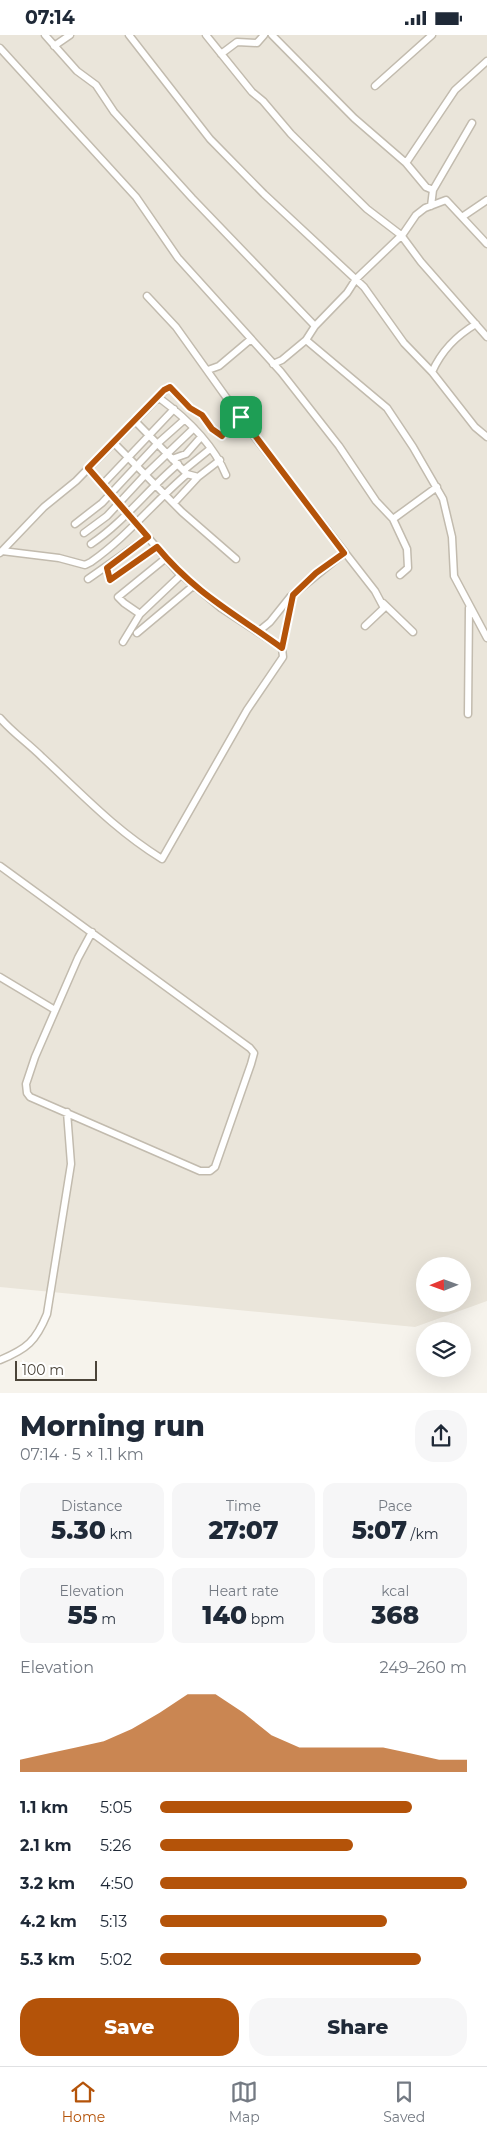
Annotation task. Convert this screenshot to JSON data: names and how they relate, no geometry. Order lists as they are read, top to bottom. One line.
{"scale_bar":"100 m","north":"left","page":{"status":"07:14","scale":"100 m","heading":["Morning run","07:14 · 5 × 1.1 km"],"stats":[["Distance","5.30 km"],["Time","27:07"],["Pace","5:07 /km"],["Elevation","55 m"],["Heart rate","140 bpm"],["kcal","368"]],"chart":["Elevation","249–260 m"],"list":[{"name":"1.1 km","note":"5:05"},{"name":"2.1 km","note":"5:26"},{"name":"3.2 km","note":"4:50"},{"name":"4.2 km","note":"5:13"},{"name":"5.3 km","note":"5:02"}],"buttons":["Save","Share"],"tabs":["Home","Map","Saved"]}}
